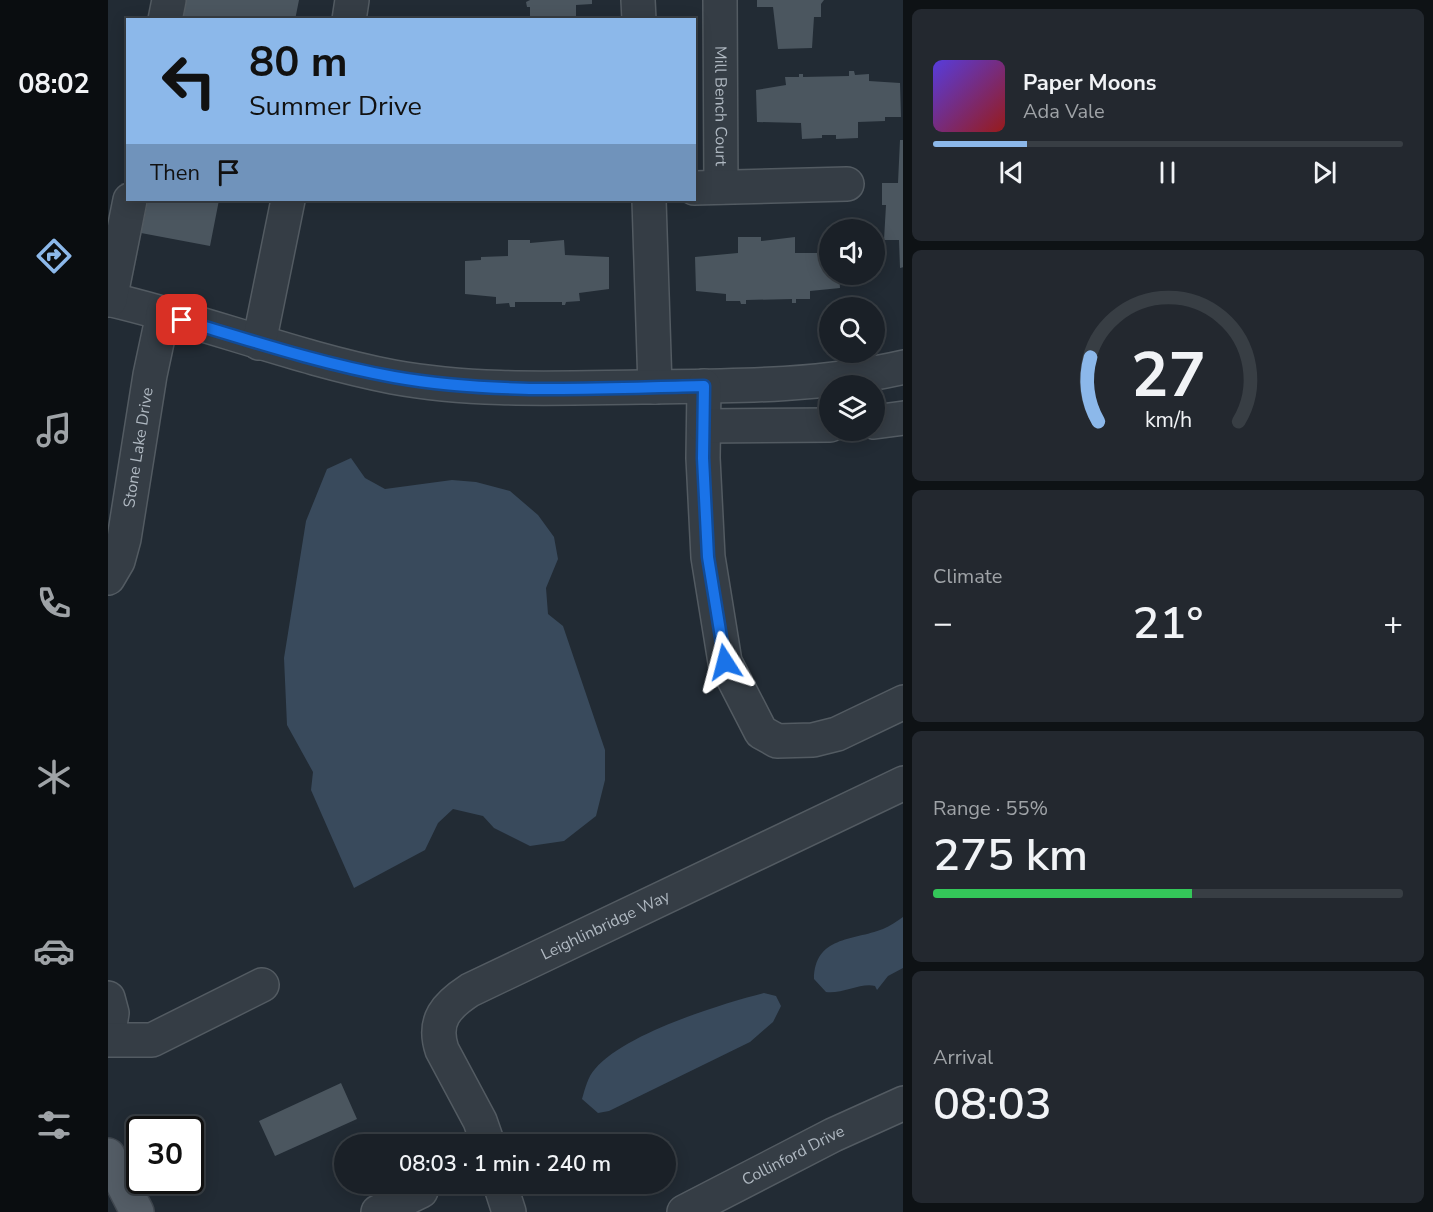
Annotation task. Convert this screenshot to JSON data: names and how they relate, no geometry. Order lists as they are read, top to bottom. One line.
{"streets":{"street":["Mill Bench Court","Stone Lake Drive","Leighlinbridge Way","Collinford Drive"]},"page":{"tabs":"08:02","turn":["80 m","Summer Drive"],"song":["Paper Moons","Ada Vale"],"then":"Then","tile":["Climate",["Range · 55%","275 km"],["Arrival","08:03"]],"heat":["−","21°","+"],"limit":"30","trip":"08:03 · 1 min · 240 m","gauge":["27","km/h"]}}
